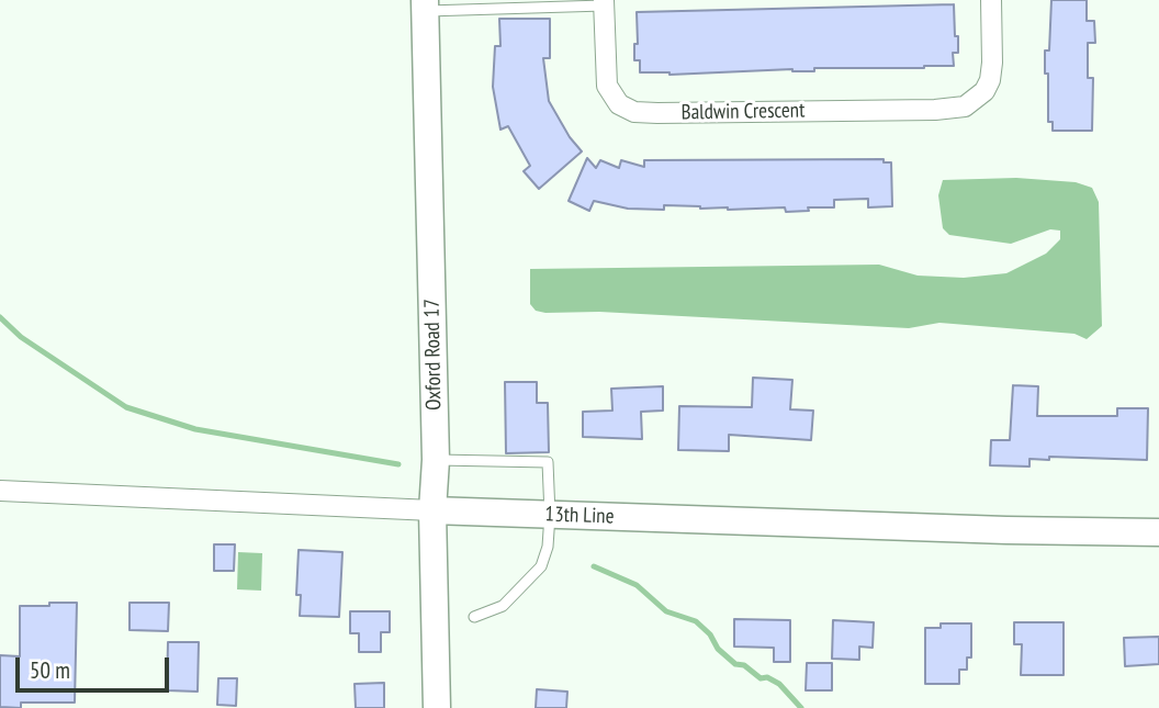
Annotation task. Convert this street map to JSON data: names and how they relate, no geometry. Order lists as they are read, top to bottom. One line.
{"streets":{"main road":["Oxford Road 17","13th Line"],"street":["Baldwin Crescent"]},"crossings":[["Oxford Road 17","13th Line"]],"scale_bar":"50 m"}
